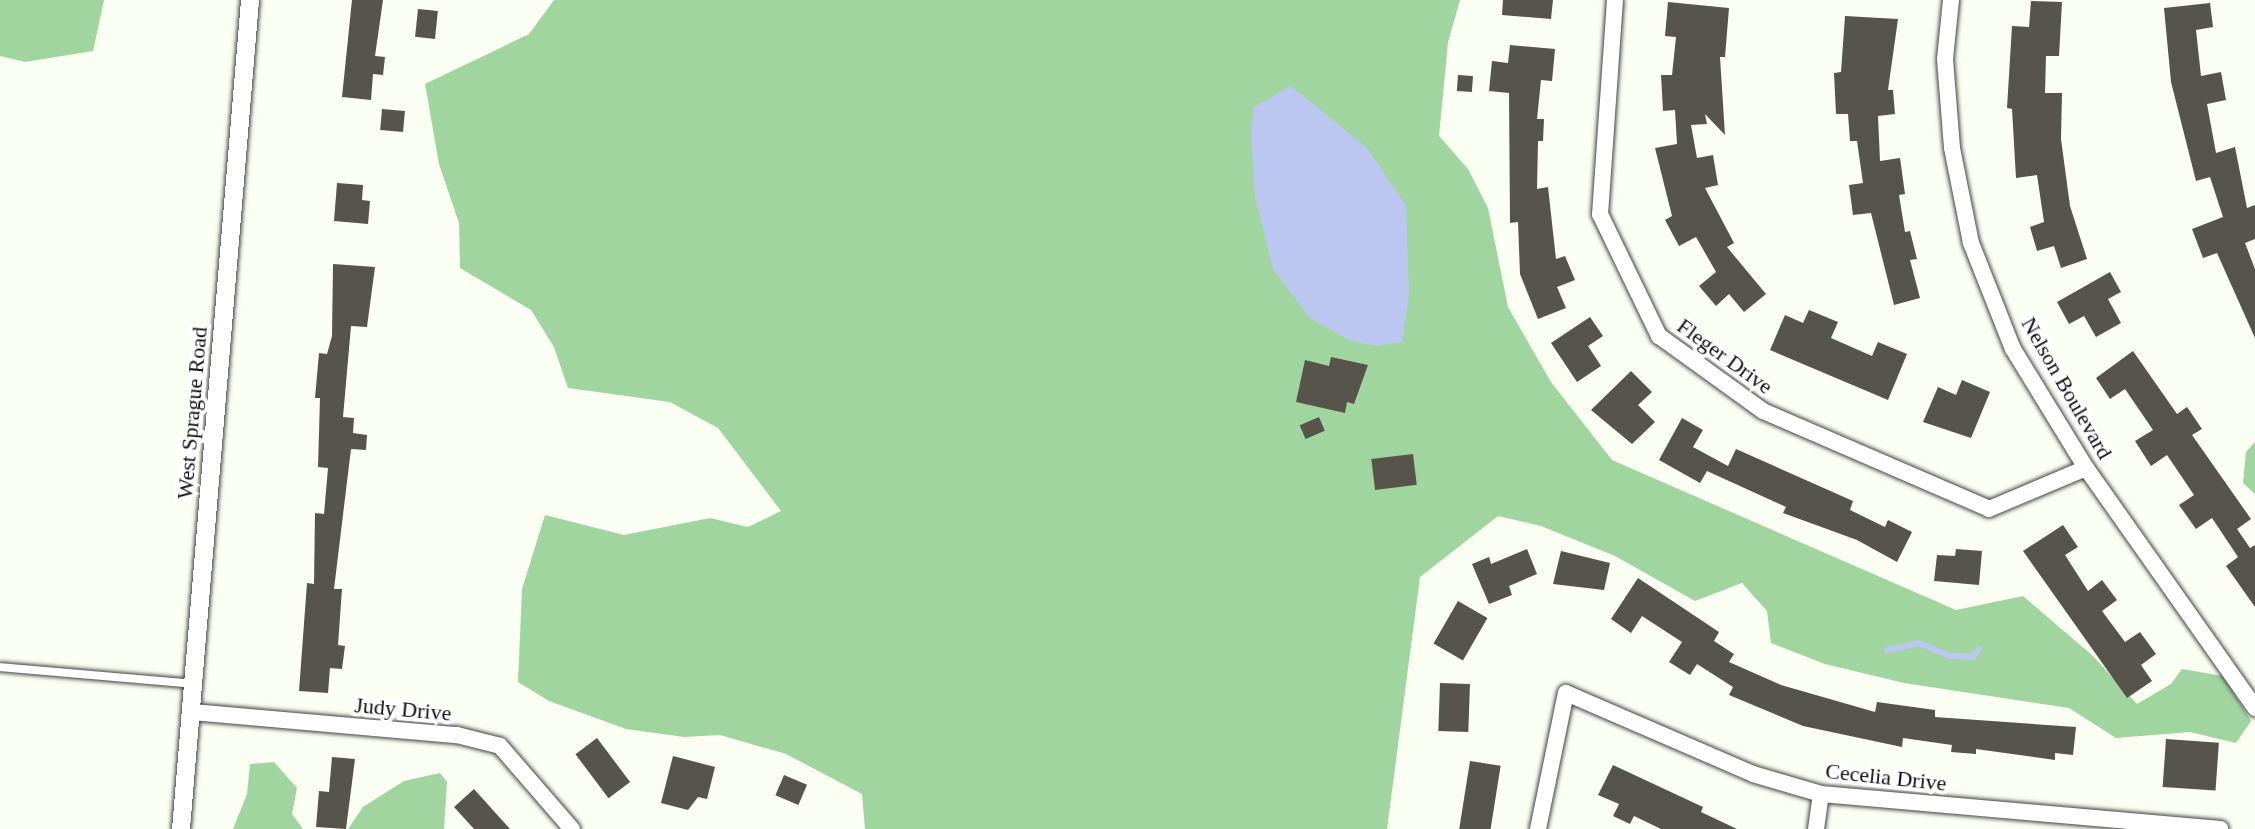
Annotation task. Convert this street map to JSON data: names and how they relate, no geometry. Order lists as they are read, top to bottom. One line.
{"streets":{"street":["Fleger Drive","Nelson Boulevard","West Sprague Road","Judy Drive","Cecelia Drive"]},"crossings":[["Fleger Drive","Nelson Boulevard"],["West Sprague Road","Judy Drive"]]}
